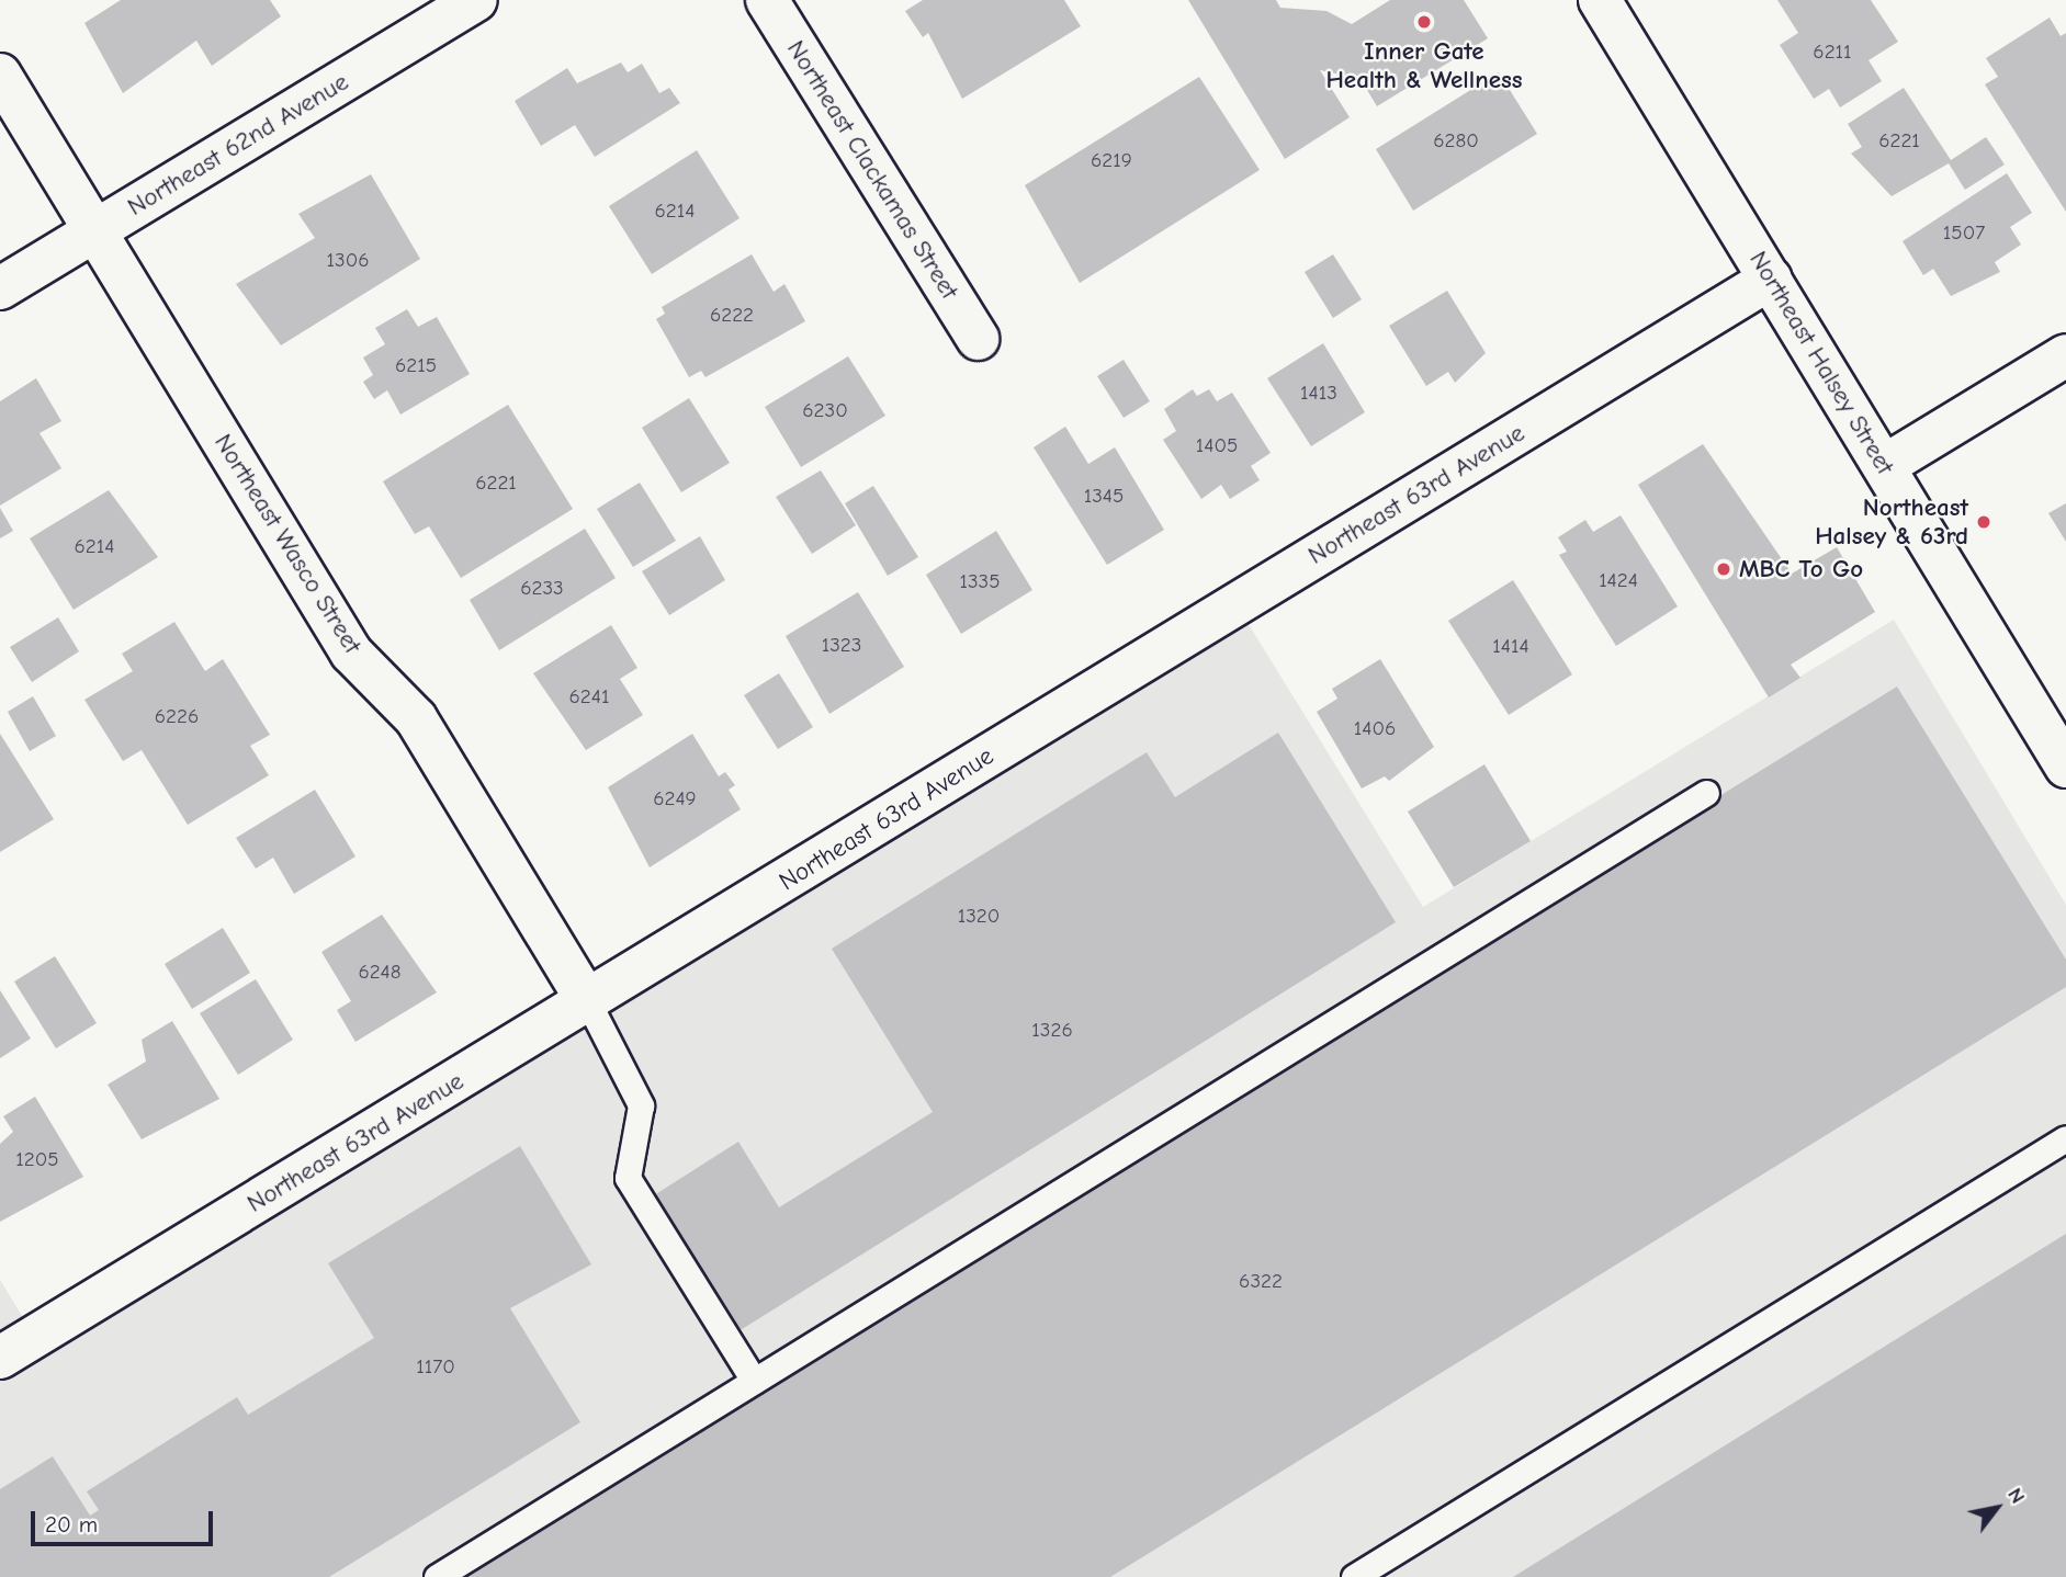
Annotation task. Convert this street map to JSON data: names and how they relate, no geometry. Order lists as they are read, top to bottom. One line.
{"streets":{"street":["Northeast 62nd Avenue","Northeast Clackamas Street","Northeast Halsey Street","Northeast 63rd Avenue","Northeast Wasco Street"]},"crossings":[["Northeast 62nd Avenue","Northeast Wasco Street"],["Northeast Halsey Street","Northeast 63rd Avenue"],["Northeast 63rd Avenue","Northeast Wasco Street"]],"places":["Inner Gate Health & Wellness","Northeast Halsey & 63rd","MBC To Go"],"house_numbers":["6211","6280","6221","6219","6214","1507","1306","6222","6215","1413","6230","1405","6221","1345","6214","1424","1335","6233","1323","1414","6241","6226","1406","6249","1320","6248","1326","1205","6322","1170"],"scale_bar":"20 m","north":"top right"}
